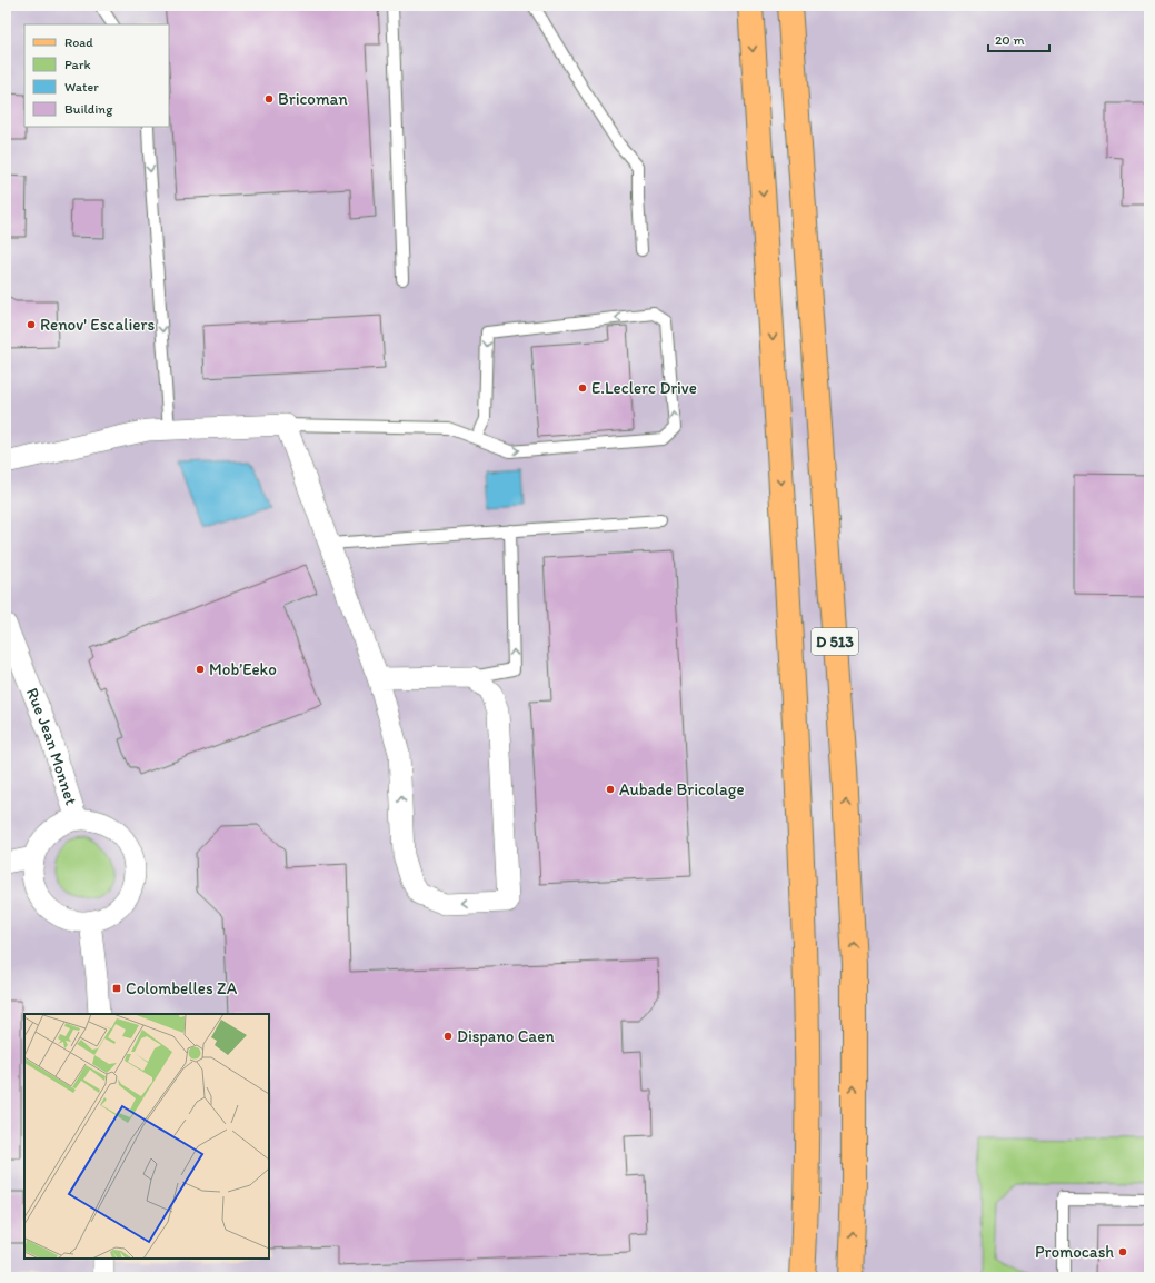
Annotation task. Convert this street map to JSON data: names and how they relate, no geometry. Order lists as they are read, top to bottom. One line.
{"streets":{"main road":["D 513"],"street":["Rue Jean Monnet"]},"places":{"other":["Bricoman","Renov' Escaliers","E.Leclerc Drive","Mob’Eeko","Aubade Bricolage","Dispano Caen","Promocash"],"transit":["Colombelles ZA"]},"legend":["Road","Park","Water","Building"],"scale_bar":"20 m"}
